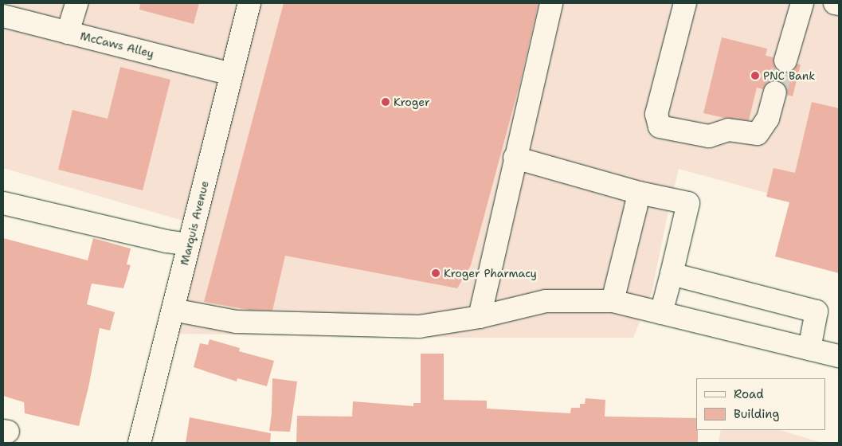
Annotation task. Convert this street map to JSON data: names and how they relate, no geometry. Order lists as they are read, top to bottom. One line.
{"streets":{"street":["McCaws Alley","Marquis Avenue"]},"crossings":[["McCaws Alley","Marquis Avenue"]],"places":["PNC Bank","Kroger","Kroger Pharmacy"],"legend":["Road","Building"]}
